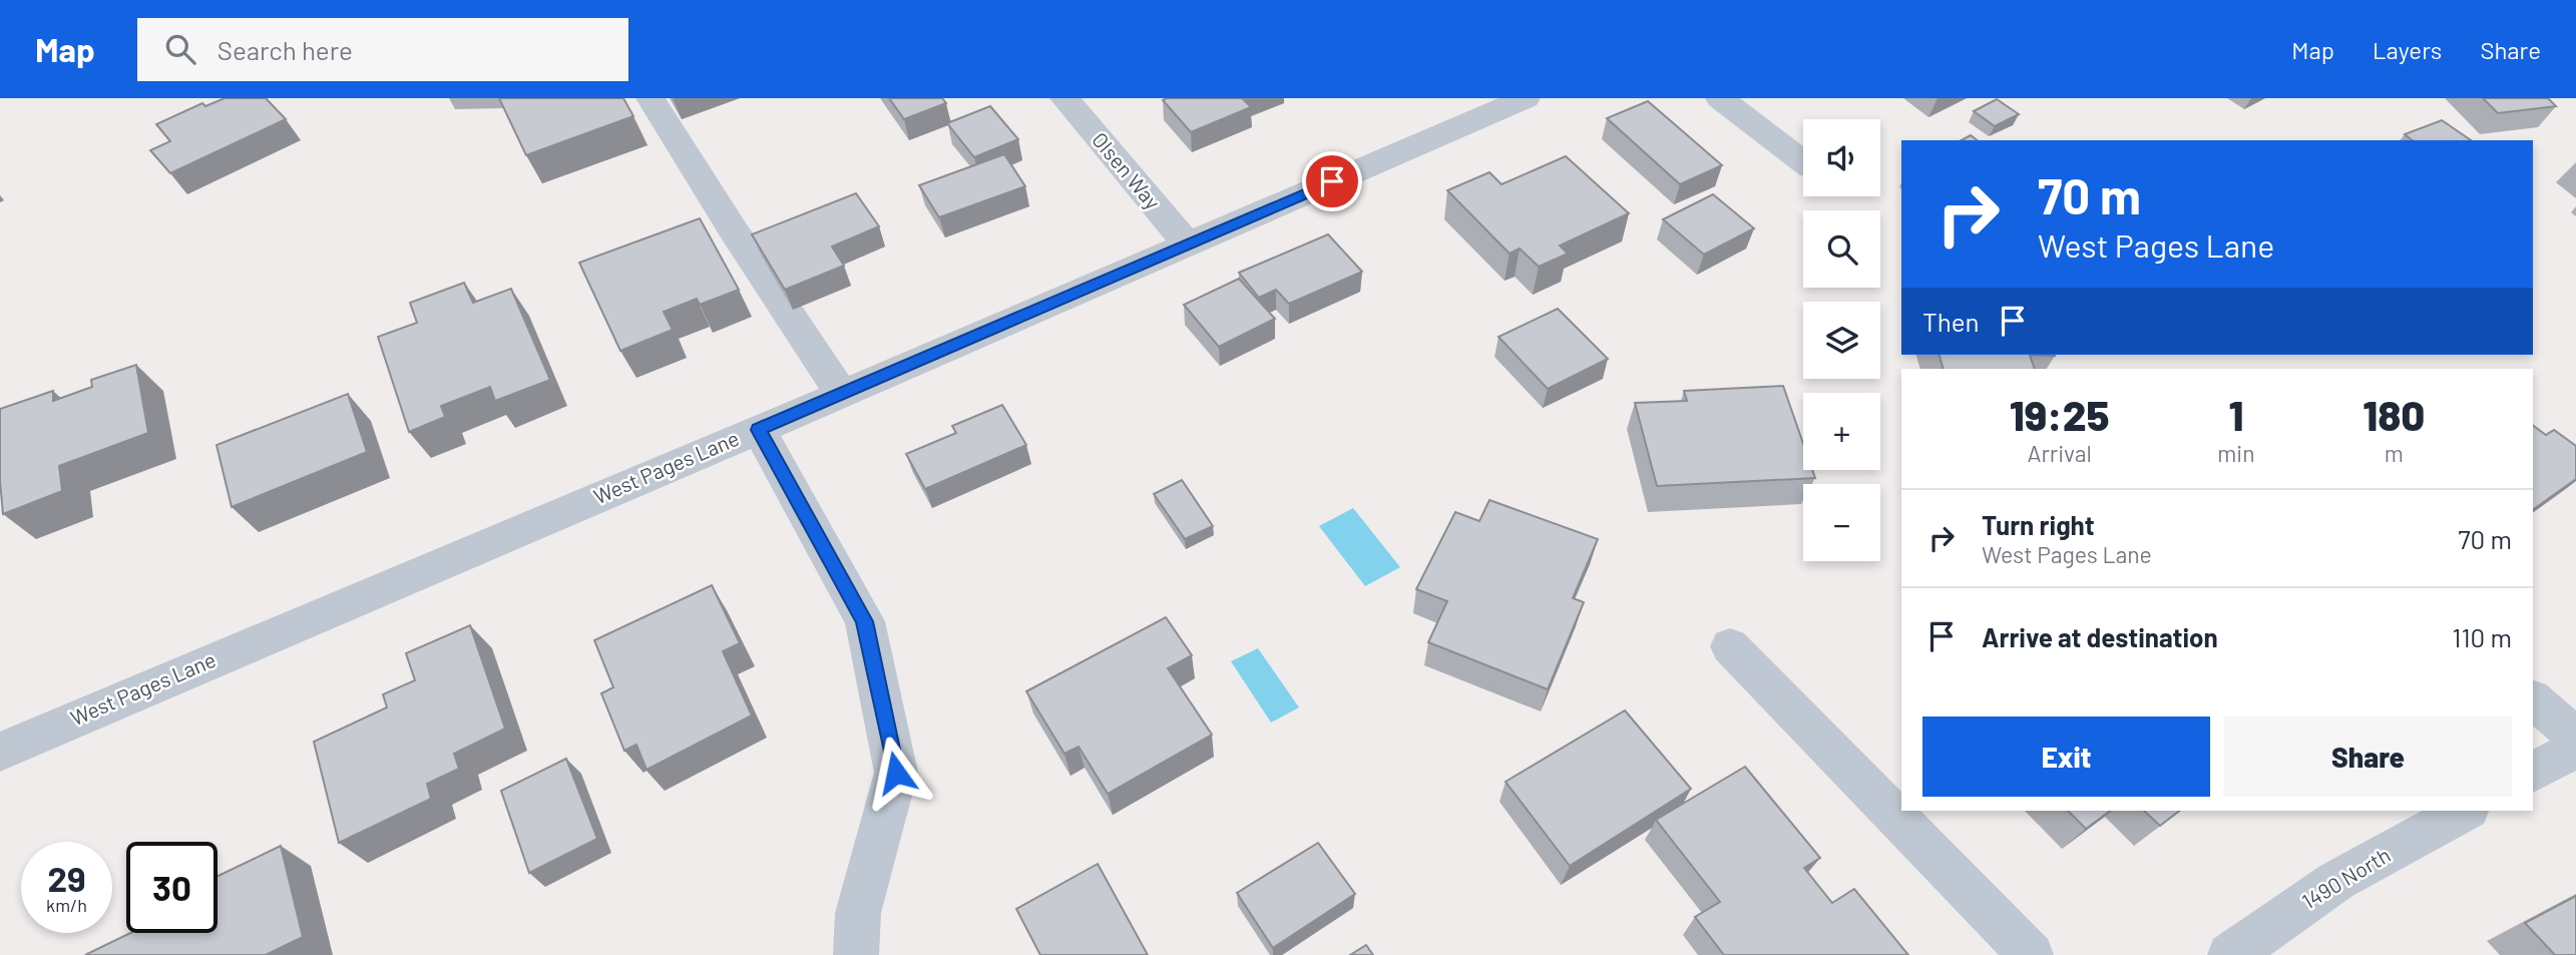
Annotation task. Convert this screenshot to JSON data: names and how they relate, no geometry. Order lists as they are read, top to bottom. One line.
{"streets":{"street":["Olsen Way","West Pages Lane","1490 North"]},"crossings":[["Olsen Way","West Pages Lane"]],"page":{"header":"Map","search":"Search here","nav":["Map","Layers","Share"],"map_buttons":["+","−"],"turn":["70 m","West Pages Lane"],"then":"Then","eta":["19:25","Arrival","1","min","180","m"],"list":[{"name":"Turn right","note":"West Pages Lane","value":"70 m"},{"name":"Arrive at destination","value":"110 m"}],"buttons":["Exit","Share"],"speed":"29 km/h","limit":"30"}}
